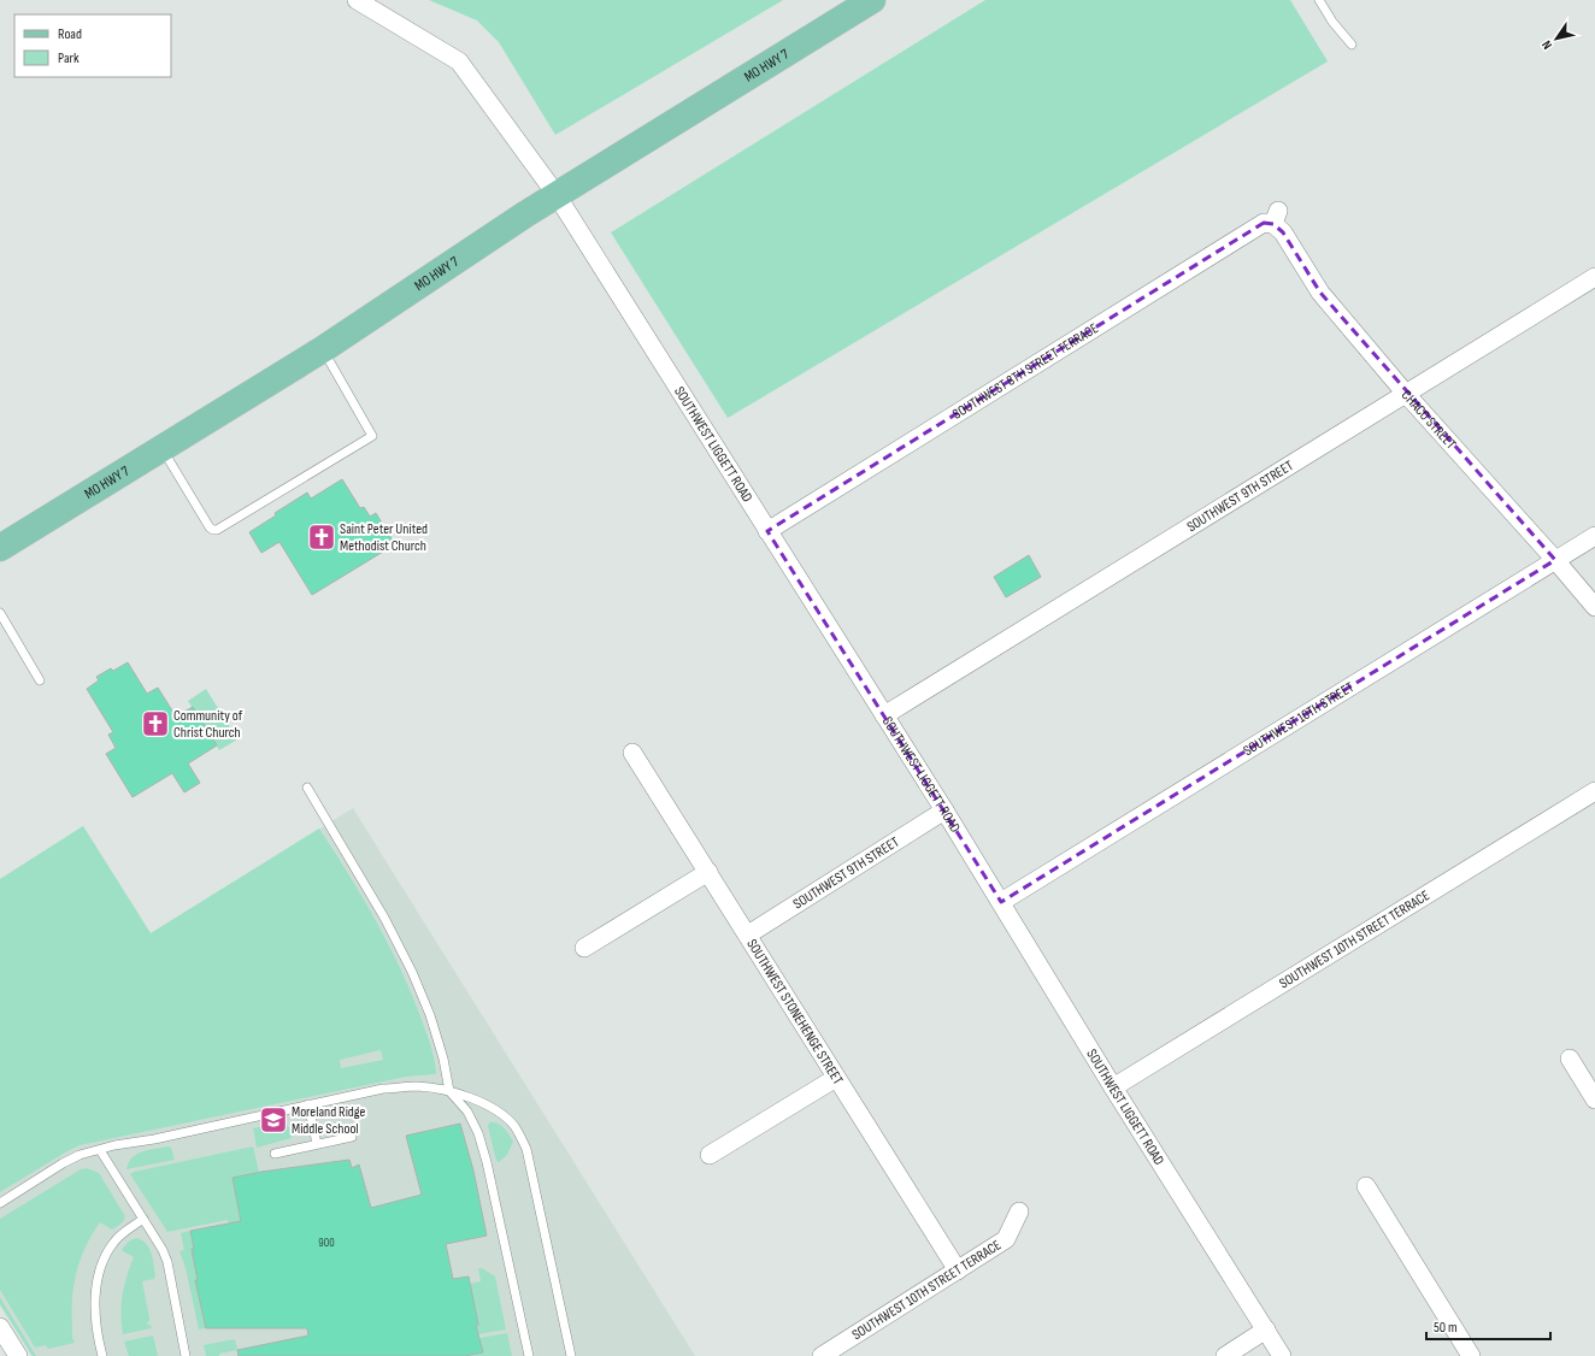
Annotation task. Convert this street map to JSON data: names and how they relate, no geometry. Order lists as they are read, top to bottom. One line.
{"streets":{"main road":["MO HWY 7"],"street":["SOUTHWEST 8TH STREET TERRACE","CHACO STREET","SOUTHWEST LIGGETT ROAD","SOUTHWEST 9TH STREET","SOUTHWEST 10TH STREET","SOUTHWEST 10TH STREET TERRACE","SOUTHWEST STONEHENGE STREET"]},"crossings":[["MO HWY 7","SOUTHWEST LIGGETT ROAD"],["SOUTHWEST 8TH STREET TERRACE","CHACO STREET"],["SOUTHWEST 8TH STREET TERRACE","SOUTHWEST LIGGETT ROAD"],["CHACO STREET","SOUTHWEST 9TH STREET"],["CHACO STREET","SOUTHWEST 10TH STREET"],["SOUTHWEST LIGGETT ROAD","SOUTHWEST 9TH STREET"],["SOUTHWEST LIGGETT ROAD","SOUTHWEST 10TH STREET"],["SOUTHWEST LIGGETT ROAD","SOUTHWEST 10TH STREET TERRACE"],["SOUTHWEST 9TH STREET","SOUTHWEST STONEHENGE STREET"],["SOUTHWEST 10TH STREET TERRACE","SOUTHWEST STONEHENGE STREET"]],"places":{"church":["Saint Peter United Methodist Church","Community of Christ Church"],"school or university":["Moreland Ridge Middle School"]},"house_numbers":["900"],"legend":["Road","Park"],"scale_bar":"50 m","north":"bottom left"}
